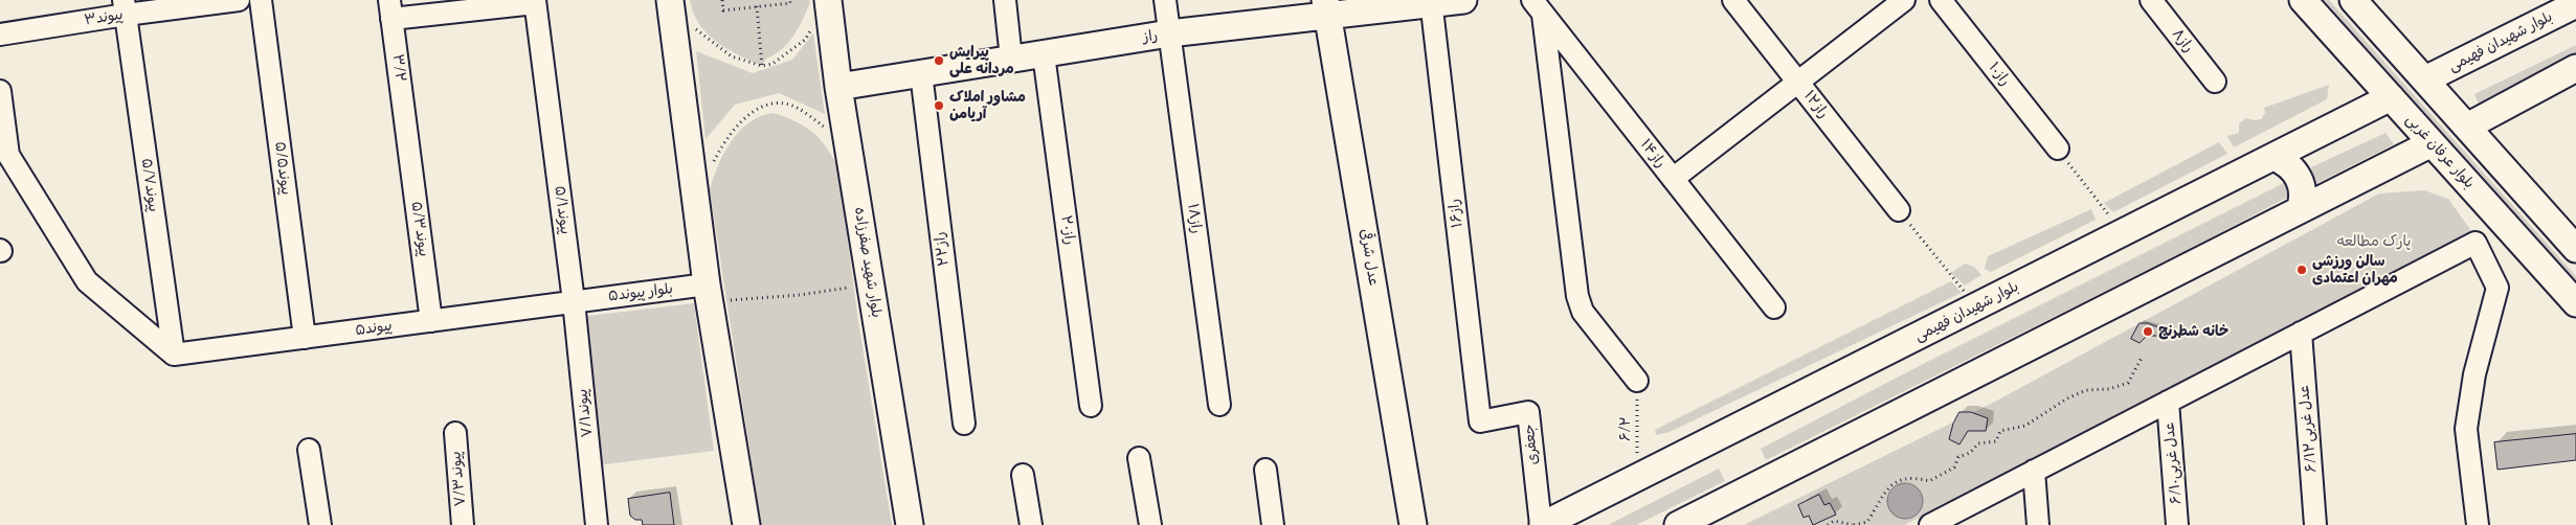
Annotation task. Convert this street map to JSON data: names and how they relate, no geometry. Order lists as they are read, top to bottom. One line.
{"streets":{"street":["پیوند۳","راز","راز۸","بلوار شهیدان فهیمی","۳/۲","راز۱۰","راز۱۲","بلوار عرفان غربی","راز۱۴","پیوند۵/۵","پیوند۵/۷","پیوند۵/۱","راز۱۶","راز۱۸","پیوند۵/۳","راز۲۰","راز۲۲","عدل شرقی","بلوار شهید صفرزاده","بلوار پیوند۵","پیوند۵","پیوند۷/۱","۶/۱۲عدل غربی","جعفری","۶/۱۰عدل غربی","پیوند۷/۳"],"path":["۶/۲"]},"crossings":[["پیوند۳","پیوند۵/۷"],["راز","راز۱۶"],["راز","راز۱۸"],["راز","راز۲۰"],["راز","راز۲۲"],["راز","عدل شرقی"],["راز","بلوار شهید صفرزاده"],["بلوار شهیدان فهیمی","بلوار عرفان غربی"],["بلوار شهیدان فهیمی","۶/۲"],["بلوار شهیدان فهیمی","جعفری"],["۳/۲","پیوند۵/۳"],["پیوند۵/۵","پیوند۵"],["پیوند۵/۷","پیوند۵"],["پیوند۵/۱","بلوار پیوند۵"],["پیوند۵/۱","پیوند۵"],["پیوند۵/۱","پیوند۷/۱"],["راز۱۶","جعفری"],["پیوند۵/۳","پیوند۵"],["بلوار پیوند۵","پیوند۵"],["بلوار پیوند۵","پیوند۷/۱"],["پیوند۵","پیوند۷/۱"]],"parks":["پارک مطالعه"],"places":["پیرایش مردانه علی","مشاور املاک آریامن","سالن ورزشی مهران اعتمادی","خانه شطرنج"]}
